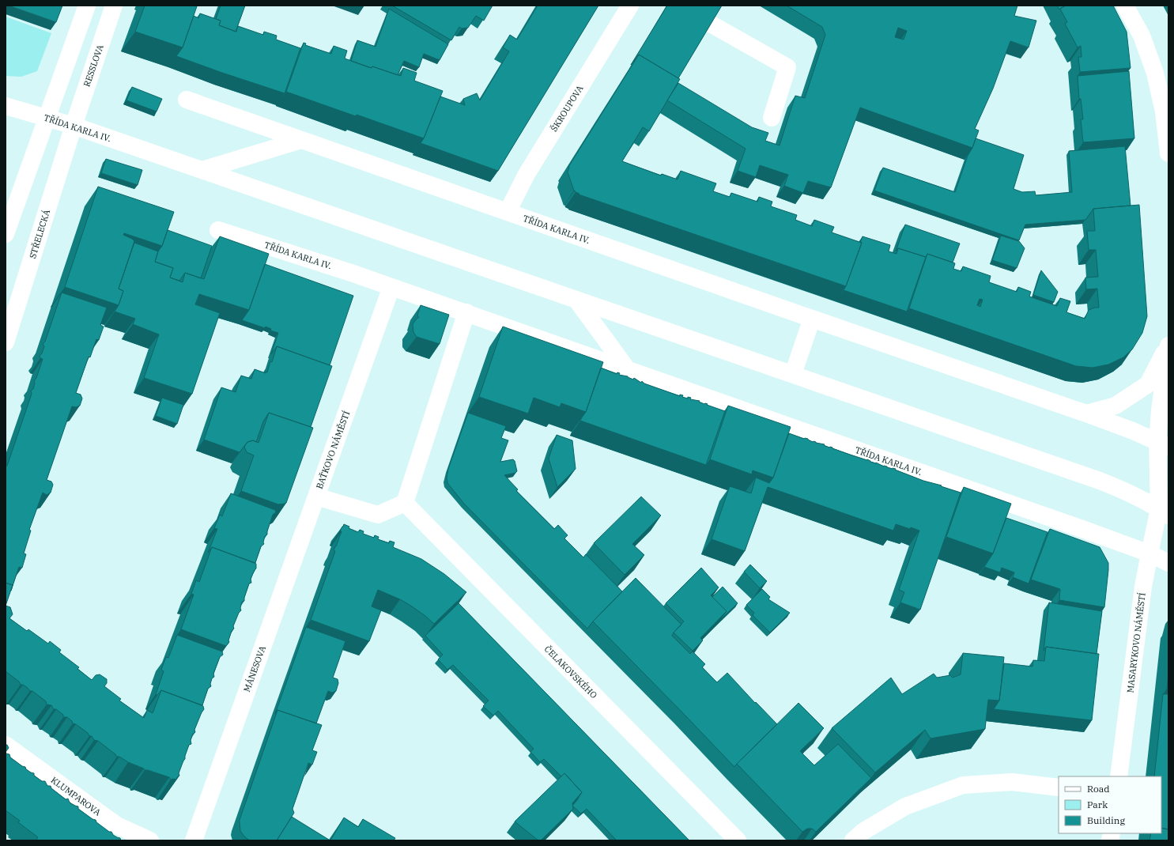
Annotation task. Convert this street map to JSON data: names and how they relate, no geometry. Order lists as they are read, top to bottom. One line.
{"streets":{"street":["RESSLOVA","ŠKROUPOVA","TŘÍDA KARLA IV.","STŘELECKÁ","BAŤKOVO NÁMĚSTÍ","MASARYKOVO NÁMĚSTÍ","MÁNESOVA","ČELAKOVSKÉHO","KLUMPAROVA"]},"crossings":[["RESSLOVA","TŘÍDA KARLA IV."],["RESSLOVA","STŘELECKÁ"],["ŠKROUPOVA","TŘÍDA KARLA IV."],["TŘÍDA KARLA IV.","STŘELECKÁ"],["TŘÍDA KARLA IV.","BAŤKOVO NÁMĚSTÍ"],["TŘÍDA KARLA IV.","MASARYKOVO NÁMĚSTÍ"],["BAŤKOVO NÁMĚSTÍ","MÁNESOVA"],["BAŤKOVO NÁMĚSTÍ","ČELAKOVSKÉHO"]],"legend":["Road","Park","Building"]}
